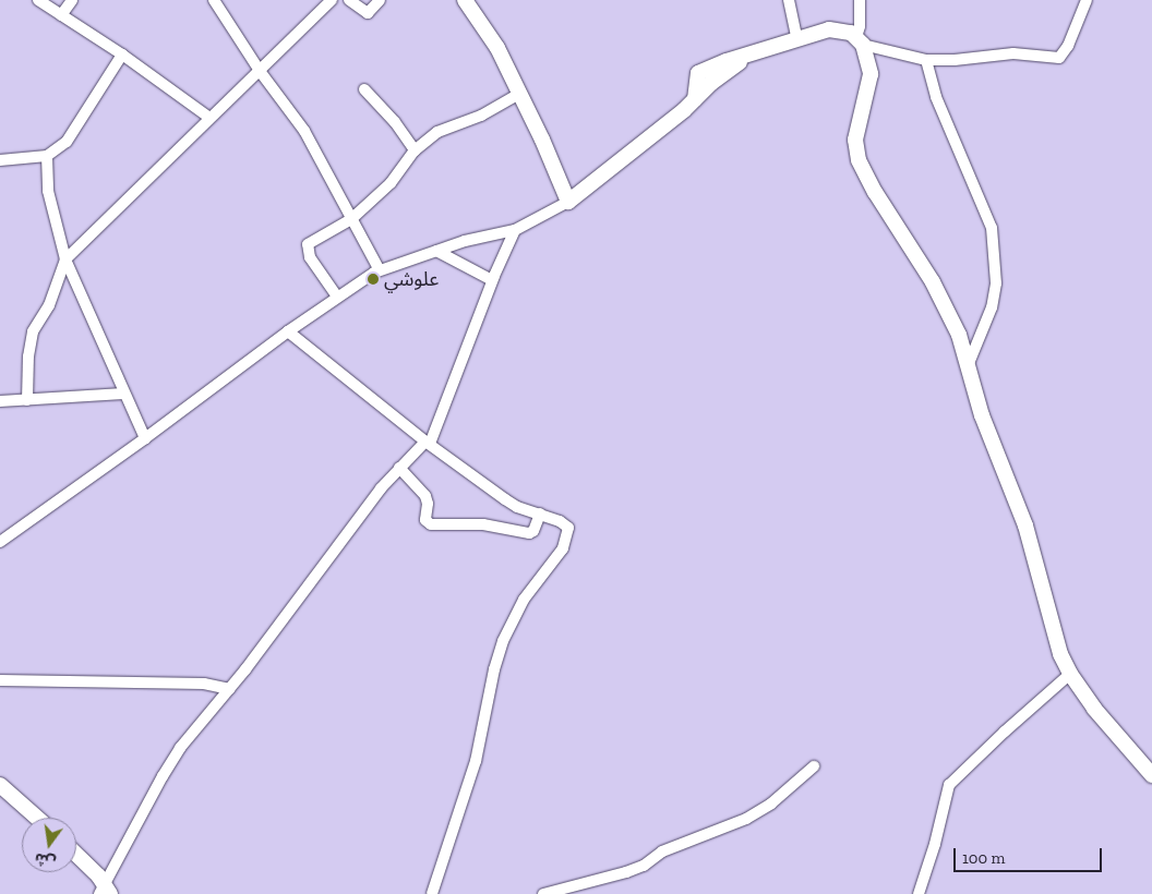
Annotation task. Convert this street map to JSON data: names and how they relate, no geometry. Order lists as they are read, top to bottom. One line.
{"places":["علوشي"],"scale_bar":"100 m","north":"bottom"}
